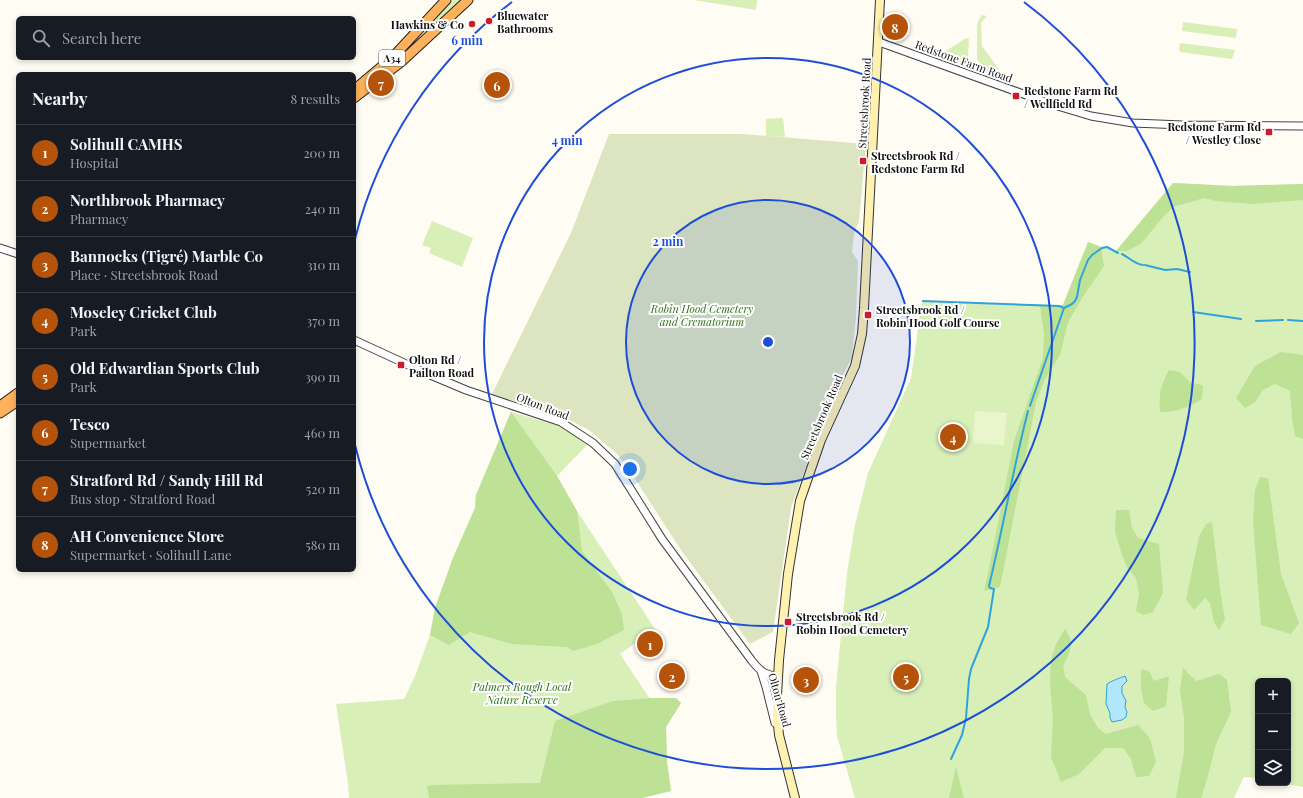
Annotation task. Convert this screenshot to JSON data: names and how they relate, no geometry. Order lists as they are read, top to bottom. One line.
{"streets":{"highway":["A34"],"main road":["Streetsbrook Road"],"street":["Redstone Farm Road","Olton Road"]},"crossings":[["Redstone Farm Road","Streetsbrook Road"],["Streetsbrook Road","Olton Road"]],"parks":["Robin Hood Cemetery and Crematorium","Palmers Rough Local Nature Reserve"],"places":{"other":["Bluewater Bathrooms","Hawkins & Co"],"transit":["Redstone Farm Rd / Wellfield Rd","Redstone Farm Rd / Westley Close","Streetsbrook Rd / Redstone Farm Rd","Streetsbrook Rd / Robin Hood Golf Course","Olton Rd / Pailton Road","Streetsbrook Rd / Robin Hood Cemetery"]},"page":{"pins":["8","7","6","4","1","2","5","3"],"search":"Search here","heading":["Nearby","8 results"],"list":[{"mark":"1","name":"Solihull CAMHS","note":"Hospital","value":"200 m"},{"mark":"2","name":"Northbrook Pharmacy","note":"Pharmacy","value":"240 m"},{"mark":"3","name":"Bannocks (Tigré) Marble Co","note":"Place · Streetsbrook Road","value":"310 m"},{"mark":"4","name":"Moseley Cricket Club","note":"Park","value":"370 m"},{"mark":"5","name":"Old Edwardian Sports Club","note":"Park","value":"390 m"},{"mark":"6","name":"Tesco","note":"Supermarket","value":"460 m"},{"mark":"7","name":"Stratford Rd / Sandy Hill Rd","note":"Bus stop · Stratford Road","value":"520 m"},{"mark":"8","name":"AH Convenience Store","note":"Supermarket · Solihull Lane","value":"580 m"}],"map_buttons":["+","−"]},"rings":["6 min","4 min","2 min"]}
